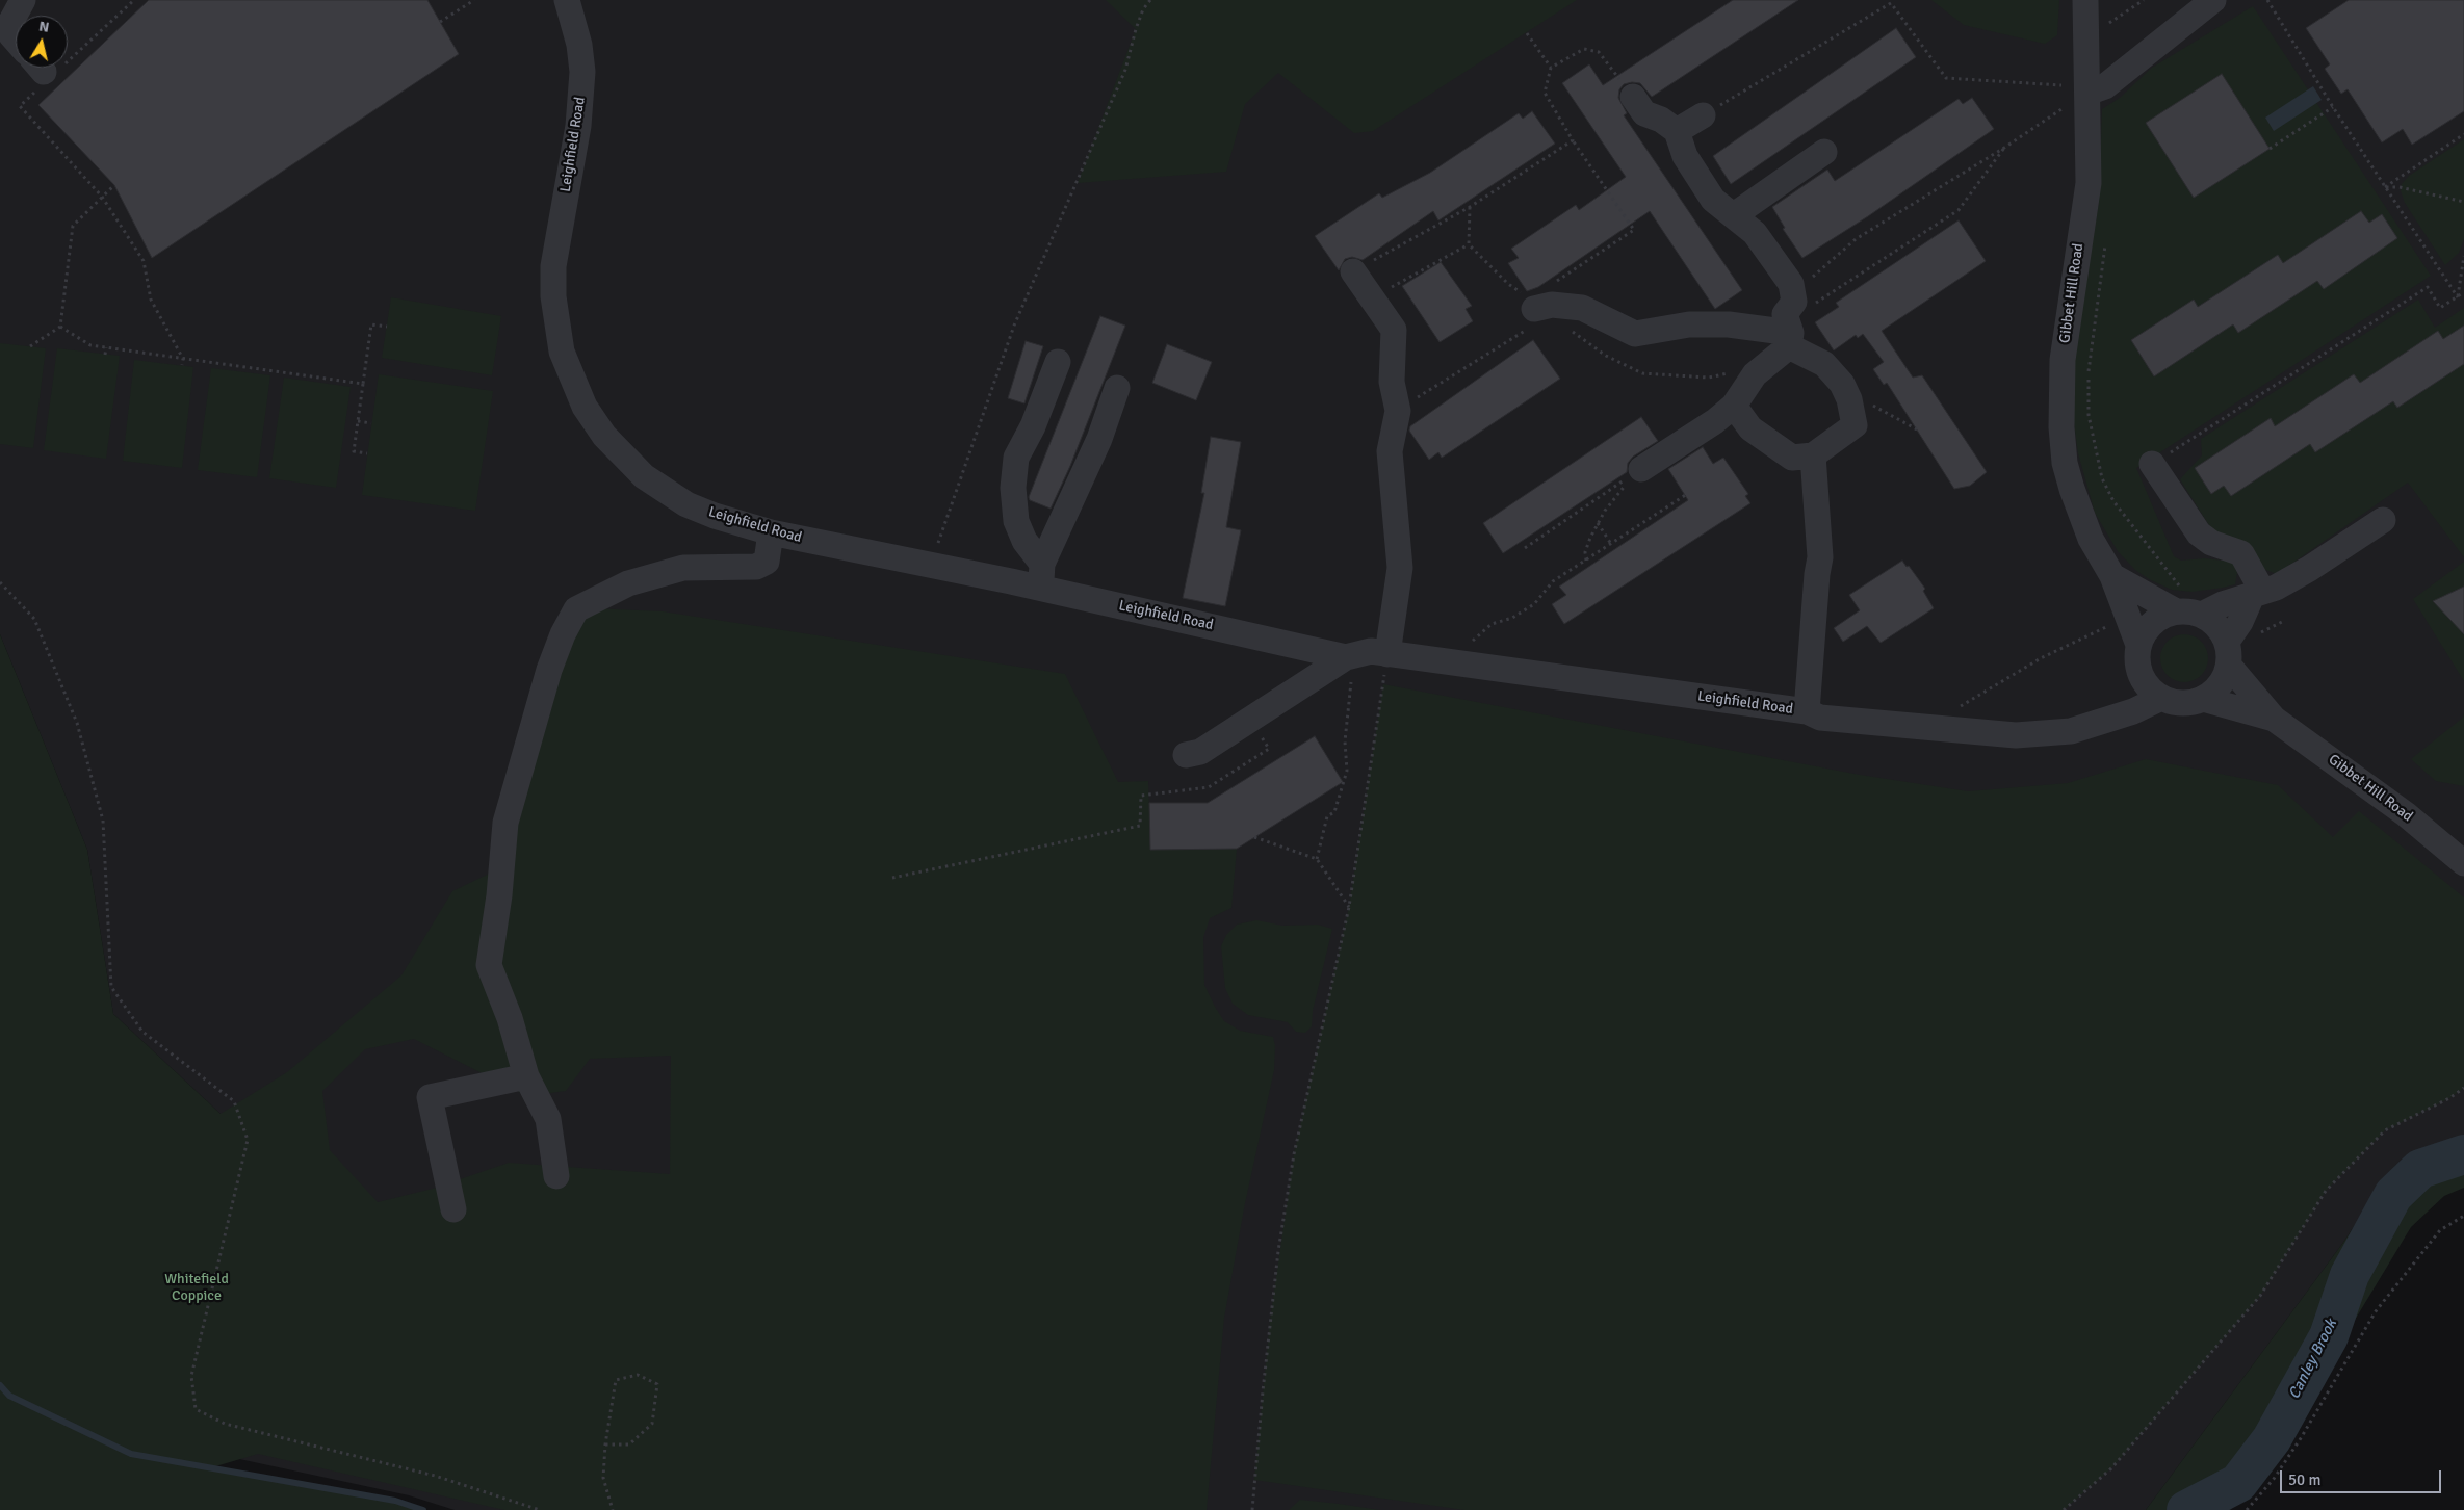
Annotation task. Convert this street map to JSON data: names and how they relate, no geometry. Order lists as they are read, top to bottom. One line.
{"streets":{"street":["Leighfield Road","Gibbet Hill Road"]},"crossings":[["Leighfield Road","Gibbet Hill Road"]],"water":["Canley Brook"],"parks":["Whitefield Coppice"],"scale_bar":"50 m","north":"top"}
